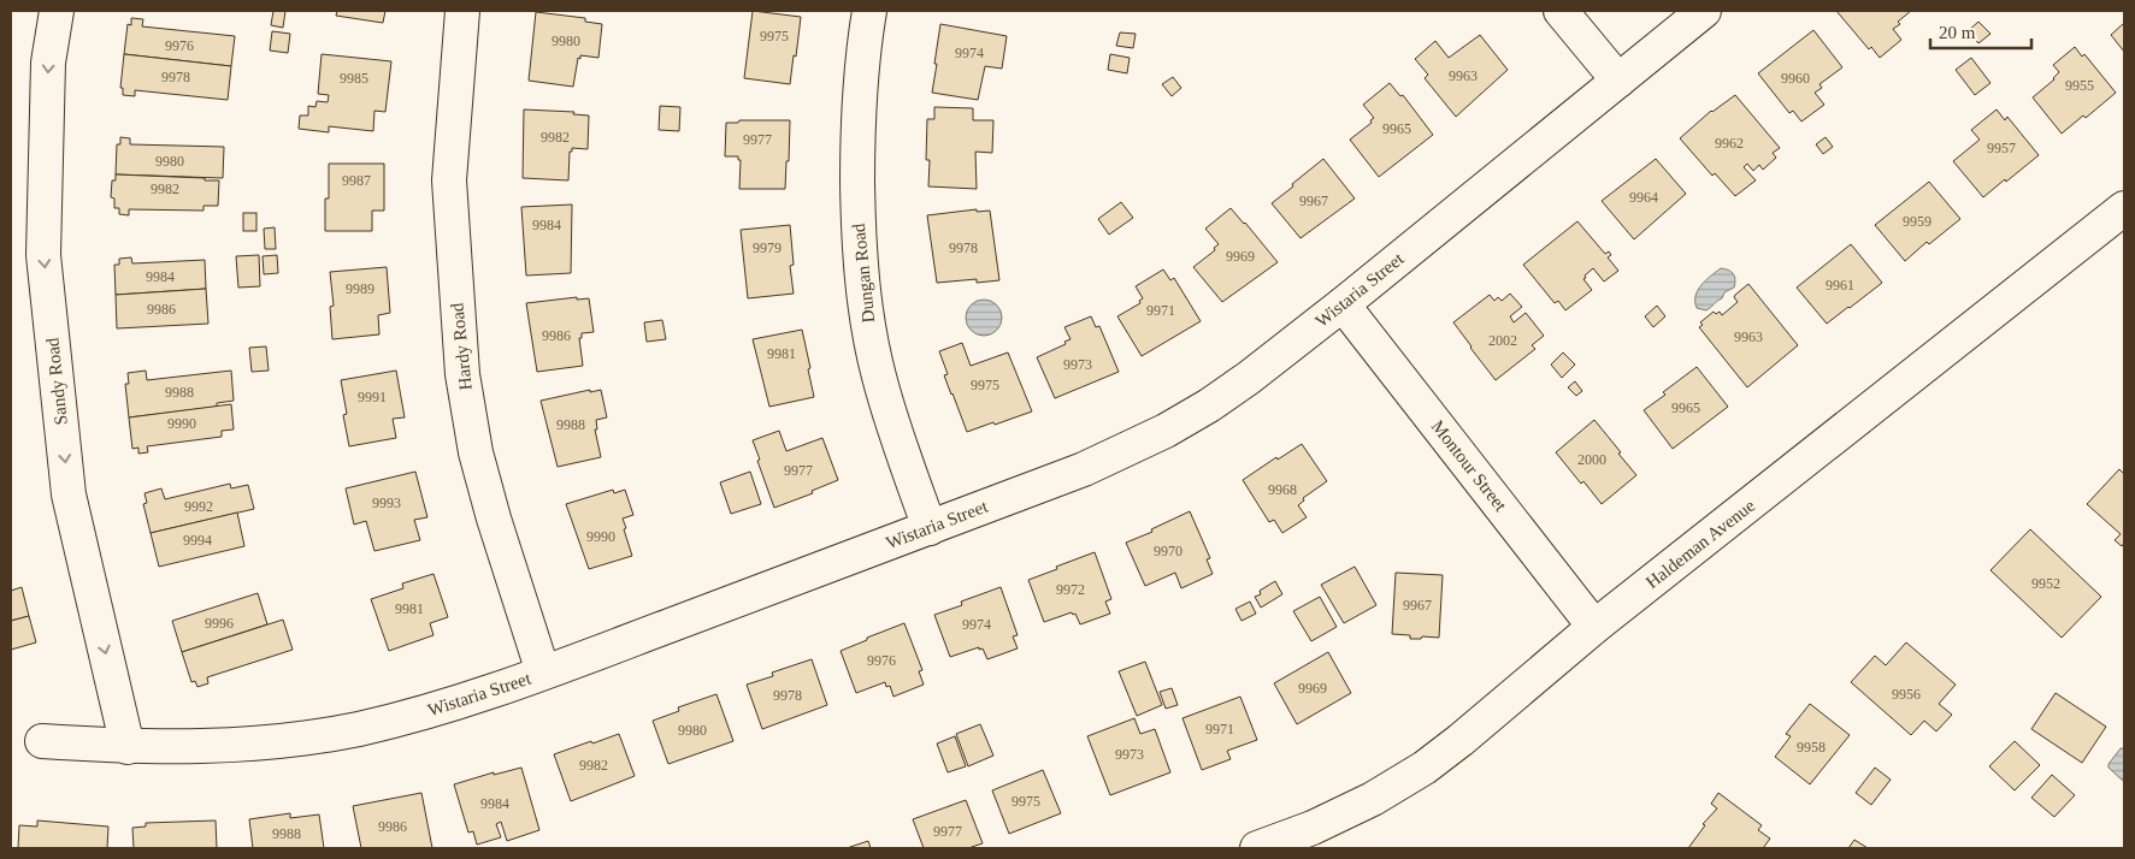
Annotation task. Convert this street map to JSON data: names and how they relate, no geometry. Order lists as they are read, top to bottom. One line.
{"streets":{"street":["Dungan Road","Wistaria Street","Hardy Road","Sandy Road","Montour Street","Haldeman Avenue"]},"crossings":[["Dungan Road","Wistaria Street"],["Wistaria Street","Hardy Road"],["Wistaria Street","Sandy Road"],["Wistaria Street","Montour Street"],["Montour Street","Haldeman Avenue"]],"one_way":["Sandy Road"],"house_numbers":["9975","9980","9976","9974","9963","9978","9985","9960","9955","9965","9982","9977","9962","9957","9980","9987","9982","9964","9967","9959","9984","9979","9978","9969","9984","9961","9989","9986","9971","9986","9963","2002","9981","9973","9975","9988","9991","9965","9990","9988","2000","9977","9968","9993","9992","9990","9994","9970","9952","9972","9967","9981","9996","9974","9976","9969","9956","9978","9971","9980","9958","9973","9982","9975","9984","9986","9977","9988"],"scale_bar":"20 m"}
